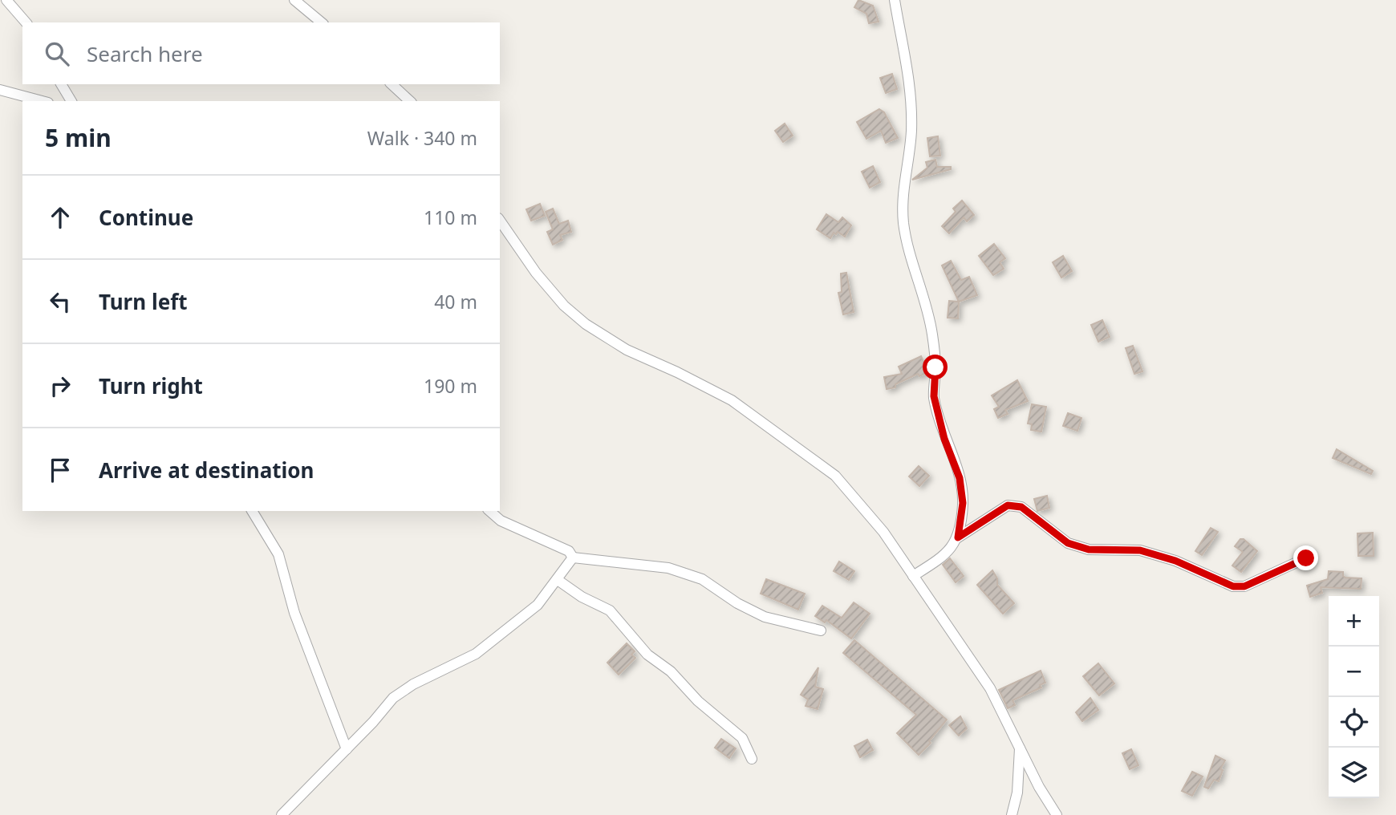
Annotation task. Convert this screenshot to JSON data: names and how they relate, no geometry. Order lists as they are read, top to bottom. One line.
{"page":{"search":"Search here","heading":["5 min","Walk · 340 m"],"list":[["Continue","110 m"],["Turn left","40 m"],["Turn right","190 m"],"Arrive at destination"],"map_buttons":["+","−"]}}
